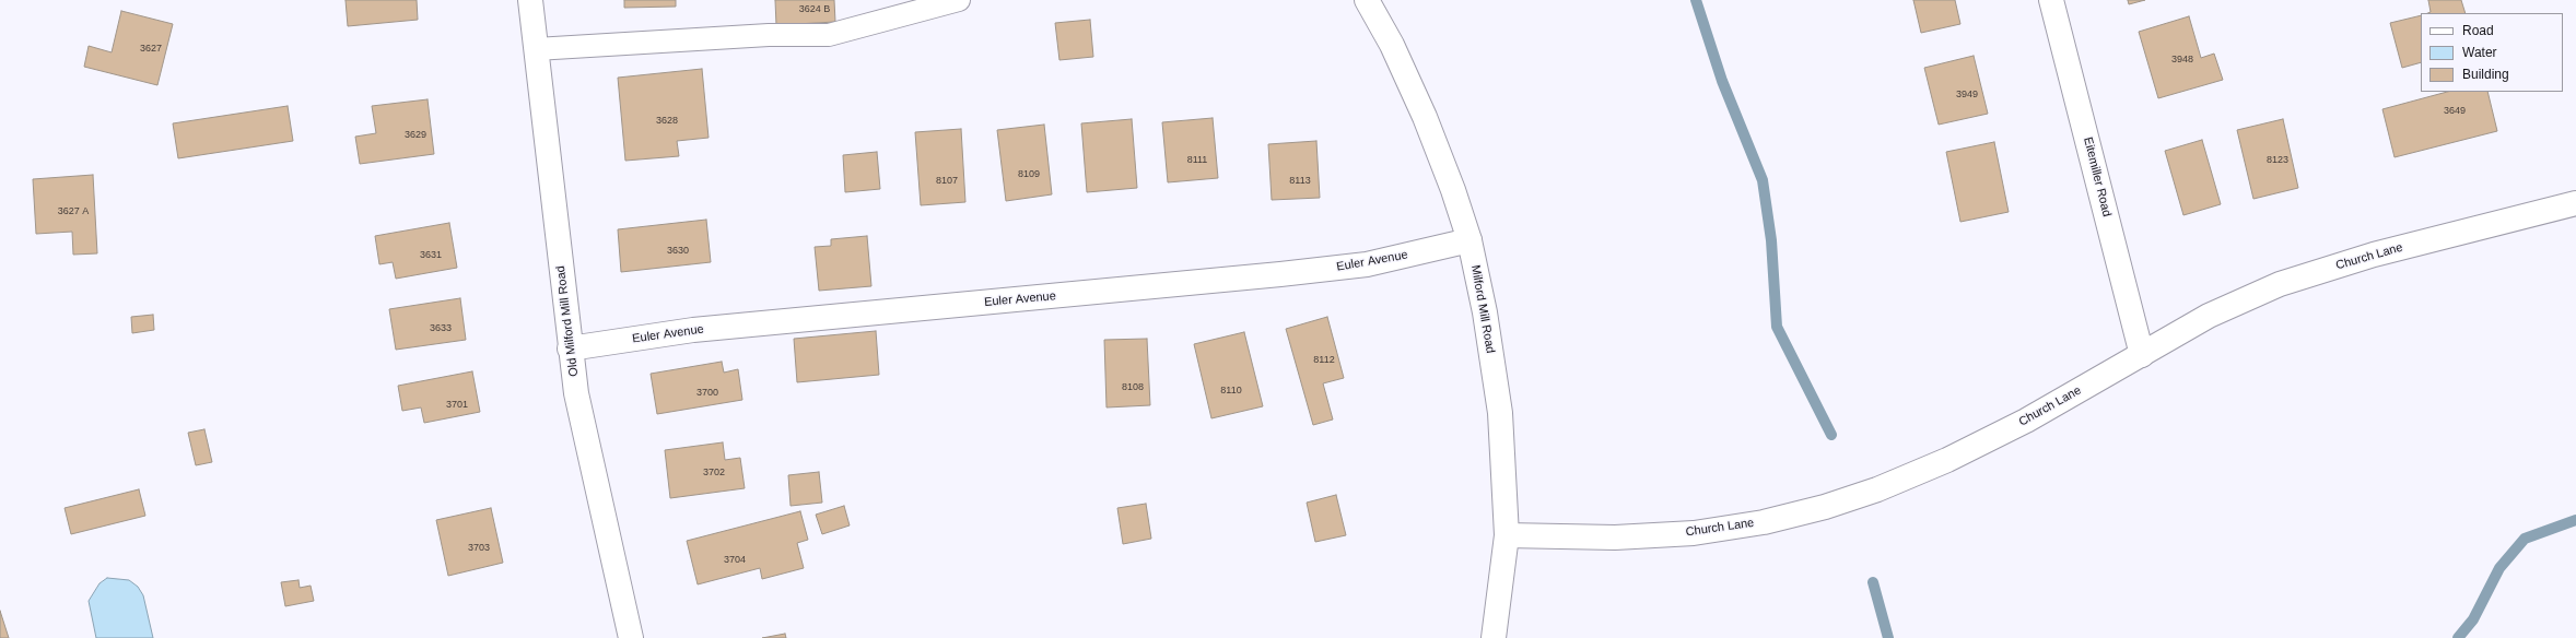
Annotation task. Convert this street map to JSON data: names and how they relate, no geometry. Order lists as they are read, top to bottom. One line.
{"streets":{"street":["Eitemiller Road","Church Lane","Euler Avenue","Milford Mill Road","Old Milford Mill Road"]},"crossings":[["Eitemiller Road","Church Lane"],["Church Lane","Milford Mill Road"],["Euler Avenue","Milford Mill Road"],["Euler Avenue","Old Milford Mill Road"]],"house_numbers":["3624 B","3627","3948","3949","3649","3628","3629","8111","8123","8109","8107","8113","3627 A","3630","3631","3633","8112","8108","8110","3700","3701","3702","3703","3704"],"legend":["Road","Water","Building"]}
